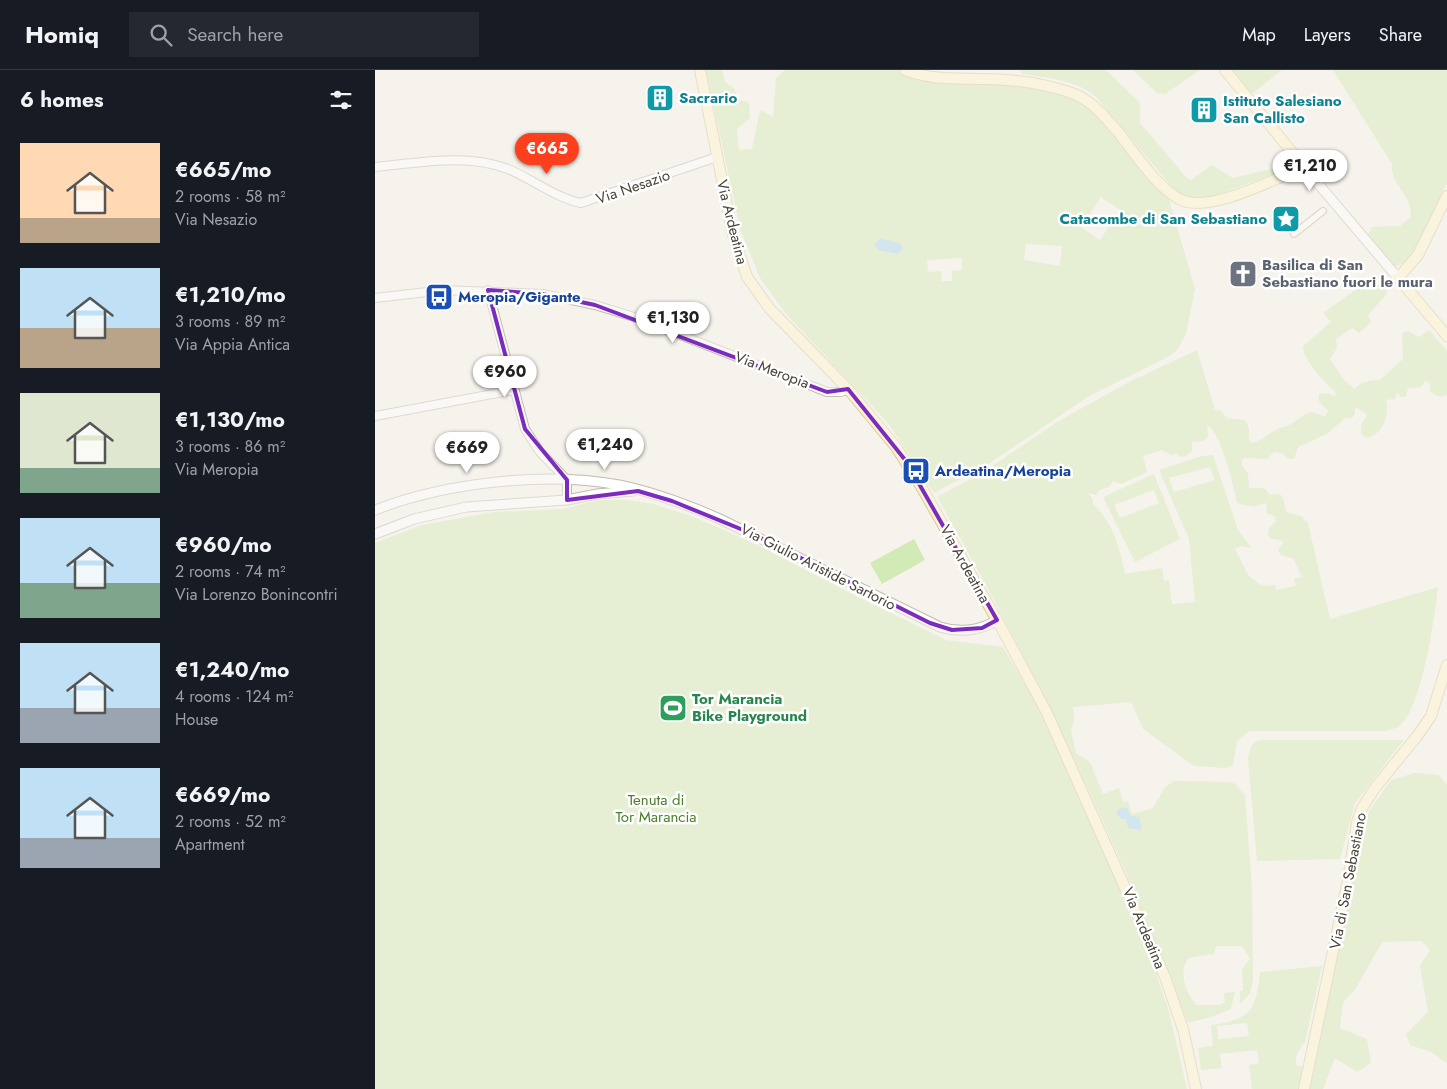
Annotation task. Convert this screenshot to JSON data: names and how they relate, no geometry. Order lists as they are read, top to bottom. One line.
{"streets":{"main road":["Via Ardeatina","Via di San Sebastiano"],"street":["Via Nesazio","Via Meropia","Via Giulio Aristide Sartorio"]},"crossings":[["Via Nesazio","Via Ardeatina"],["Via Ardeatina","Via Meropia"],["Via Ardeatina","Via Giulio Aristide Sartorio"]],"parks":["Tenuta di Tor Marancia"],"places":{"building":["Sacrario","Istituto Salesiano San Callisto"],"place":["Catacombe di San Sebastiano"],"church":["Basilica di San Sebastiano fuori le mura"],"bus stop":["Meropia/Gigante","Ardeatina/Meropia"],"sports":["Tor Marancia Bike Playground"]},"page":{"header":"Homiq","search":"Search here","nav":["Map","Layers","Share"],"heading":"6 homes","list":[{"name":"€665/mo","note":"2 rooms · 58 m² · Via Nesazio"},{"name":"€1,210/mo","note":"3 rooms · 89 m² · Via Appia Antica"},{"name":"€1,130/mo","note":"3 rooms · 86 m² · Via Meropia"},{"name":"€960/mo","note":"2 rooms · 74 m² · Via Lorenzo Bonincontri"},{"name":"€1,240/mo","note":"4 rooms · 124 m² · House"},{"name":"€669/mo","note":"2 rooms · 52 m² · Apartment"}],"price":["€665","€1,210","€1,130","€960","€1,240","€669"]}}
